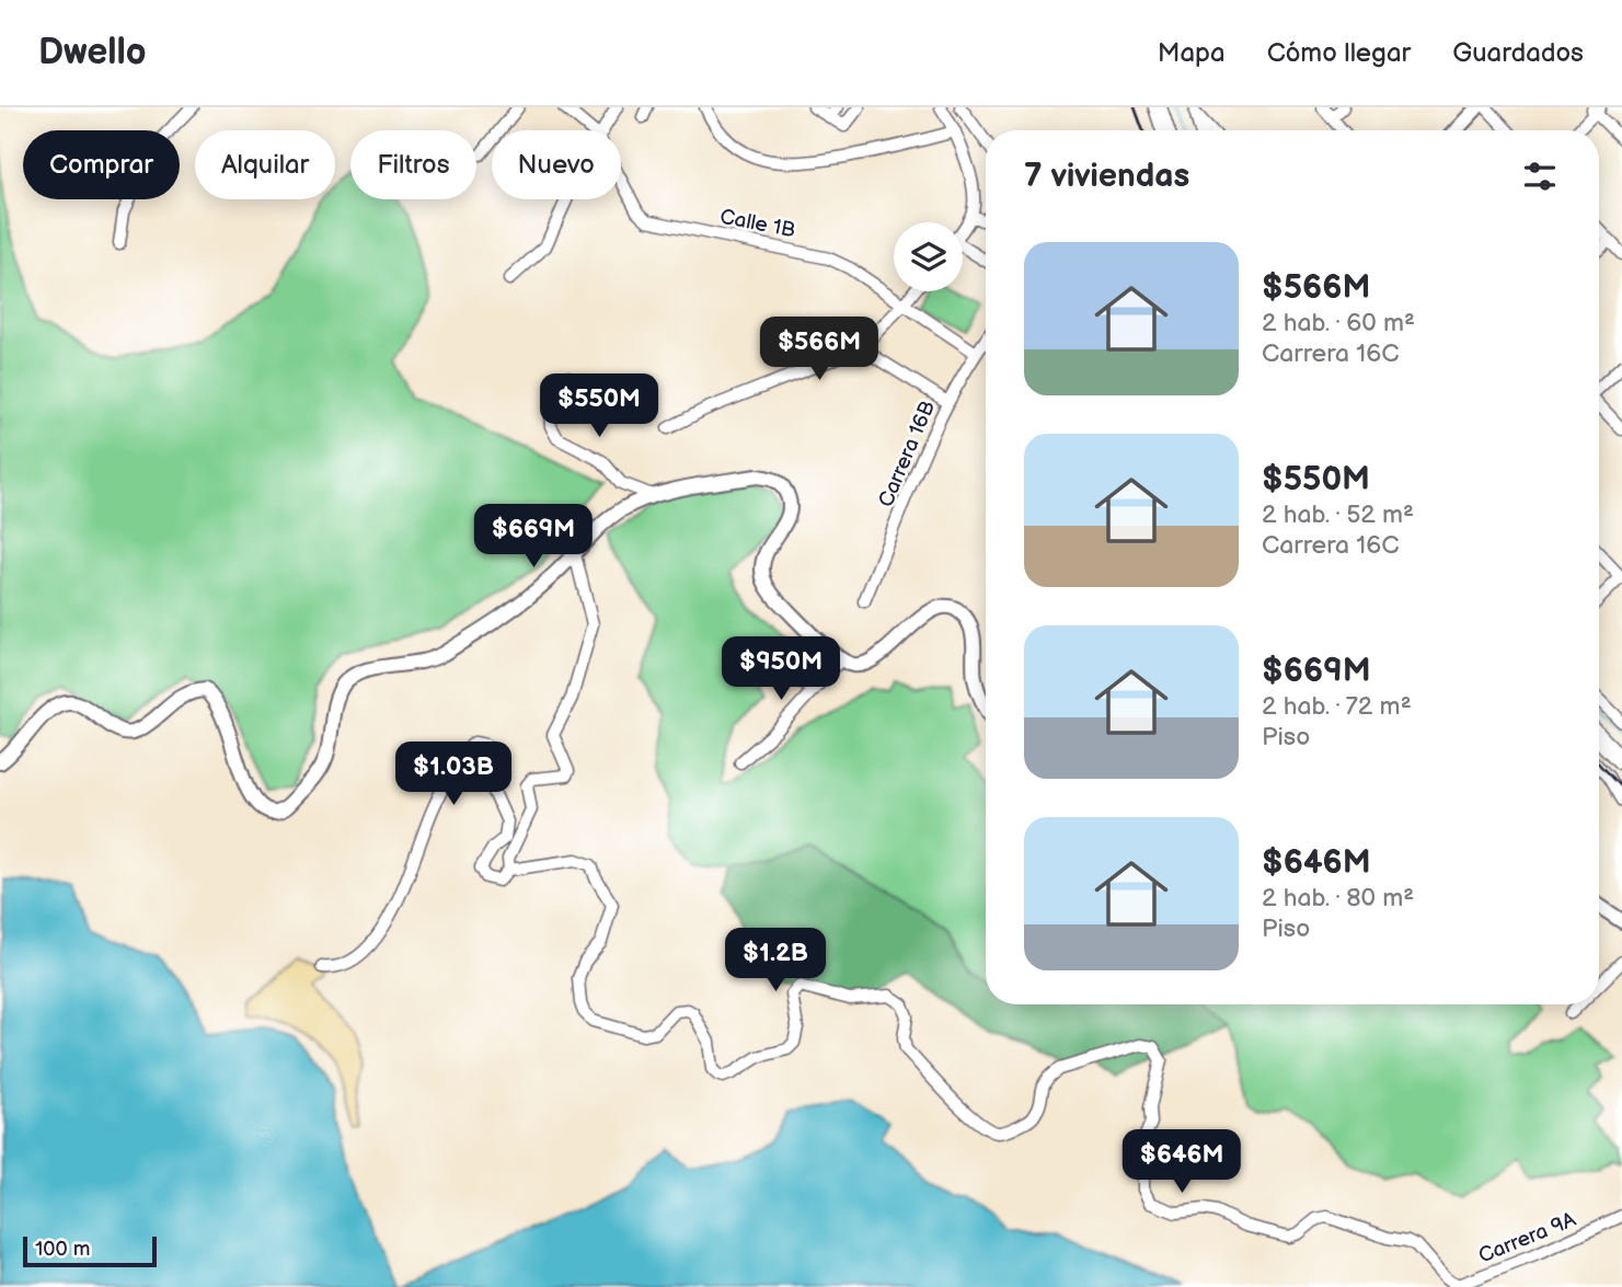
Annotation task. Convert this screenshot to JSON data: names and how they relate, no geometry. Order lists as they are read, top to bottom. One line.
{"streets":{"street":["Calle 1B","Carrera 16B","Carrera 9A"]},"crossings":[["Calle 1B","Carrera 16B"]],"scale_bar":"100 m","page":{"header":"Dwello","nav":["Mapa","Cómo llegar","Guardados"],"chip":["Comprar","Alquilar","Filtros","Nuevo"],"heading":"7 viviendas","list":[{"name":"$566M","note":"2 hab. · 60 m² · Carrera 16C"},{"name":"$550M","note":"2 hab. · 52 m² · Carrera 16C"},{"name":"$669M","note":"2 hab. · 72 m² · Piso"},{"name":"$646M","note":"2 hab. · 80 m² · Piso"}],"price":["$566M","$550M","$669M","$950M","$1.03B","$1.2B","$646M"],"scale":"100 m"}}
